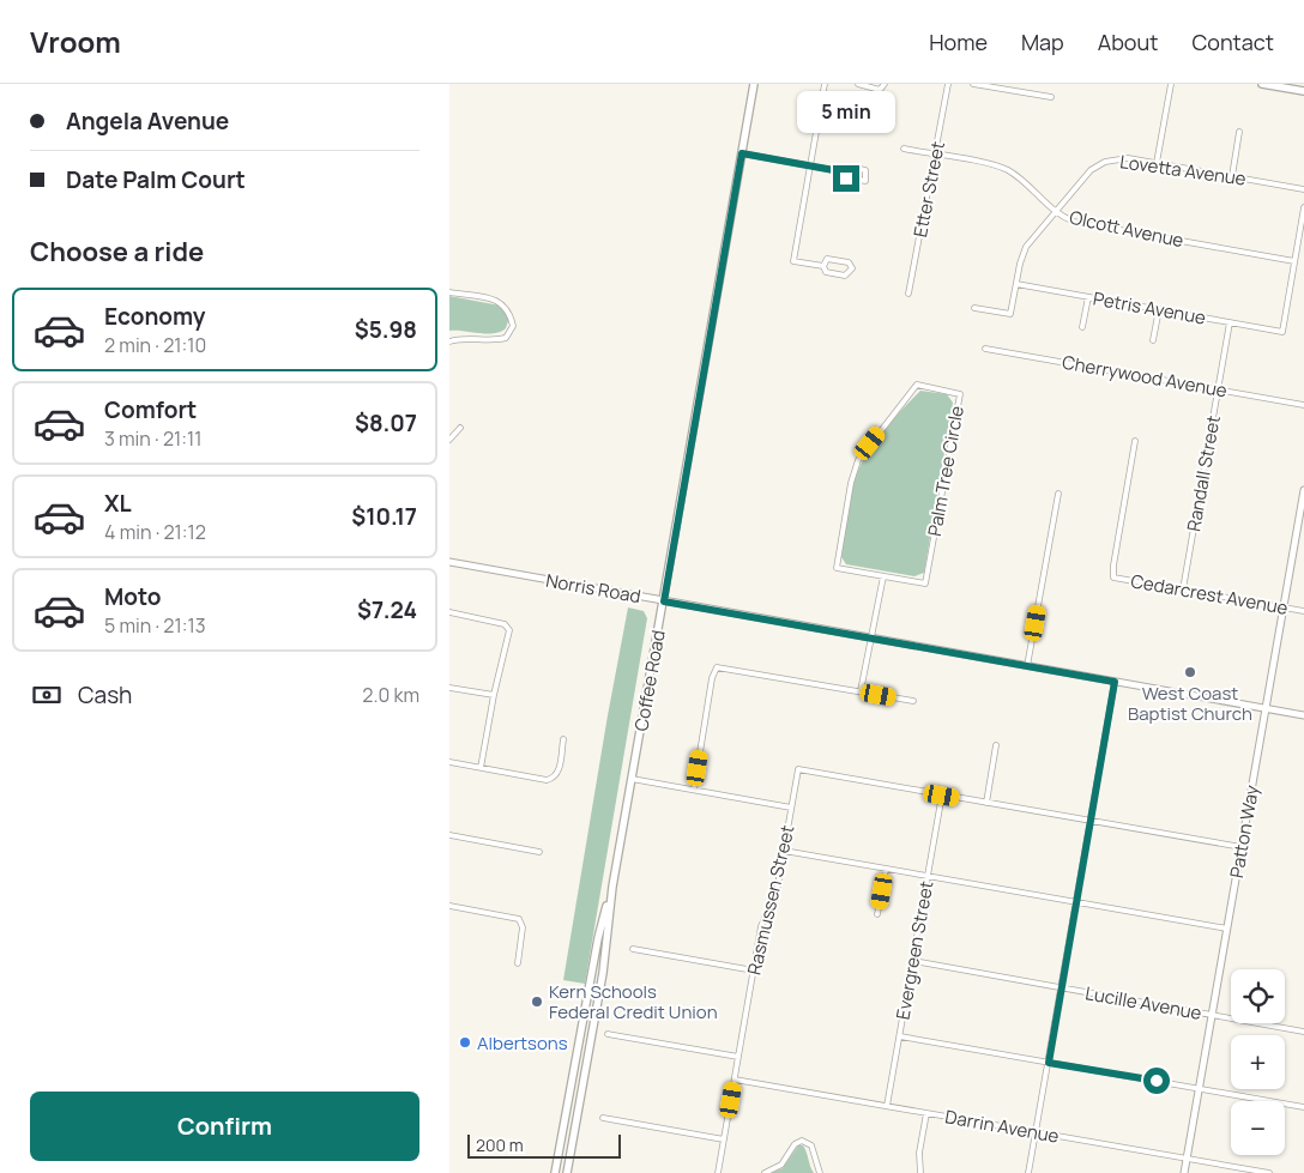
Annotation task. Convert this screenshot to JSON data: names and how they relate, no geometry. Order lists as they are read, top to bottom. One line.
{"streets":{"main road":["Coffee Road"],"street":["Lovetta Avenue","Etter Street","Olcott Avenue","Petris Avenue","Cherrywood Avenue","Palm Tree Circle","Randall Street","Norris Road","Cedarcrest Avenue","Patton Way","Rasmussen Street","Evergreen Street","Lucille Avenue","Darrin Avenue"]},"crossings":[["Lovetta Avenue","Olcott Avenue"],["Lovetta Avenue","Petris Avenue"],["Etter Street","Olcott Avenue"],["Olcott Avenue","Petris Avenue"],["Petris Avenue","Randall Street"],["Cherrywood Avenue","Randall Street"],["Randall Street","Cedarcrest Avenue"],["Norris Road","Coffee Road"],["Norris Road","Patton Way"],["Cedarcrest Avenue","Patton Way"],["Patton Way","Lucille Avenue"],["Patton Way","Darrin Avenue"],["Rasmussen Street","Evergreen Street"],["Rasmussen Street","Darrin Avenue"],["Evergreen Street","Lucille Avenue"],["Evergreen Street","Darrin Avenue"]],"places":["West Coast Baptist Church","Kern Schools Federal Credit Union","Albertsons"],"scale_bar":"200 m","page":{"header":"Vroom","nav":["Home","Map","About","Contact"],"banner":["Angela Avenue","Date Palm Court"],"bubble":"5 min","heading":"Choose a ride","list":[{"name":"Economy","note":"2 min · 21:10","value":"$5.98"},{"name":"Comfort","note":"3 min · 21:11","value":"$8.07"},{"name":"XL","note":"4 min · 21:12","value":"$10.17"},{"name":"Moto","note":"5 min · 21:13","value":"$7.24"}],"pay":["Cash","2.0 km"],"map_buttons":["+","−"],"buttons":"Confirm","scale":"200 m"}}
